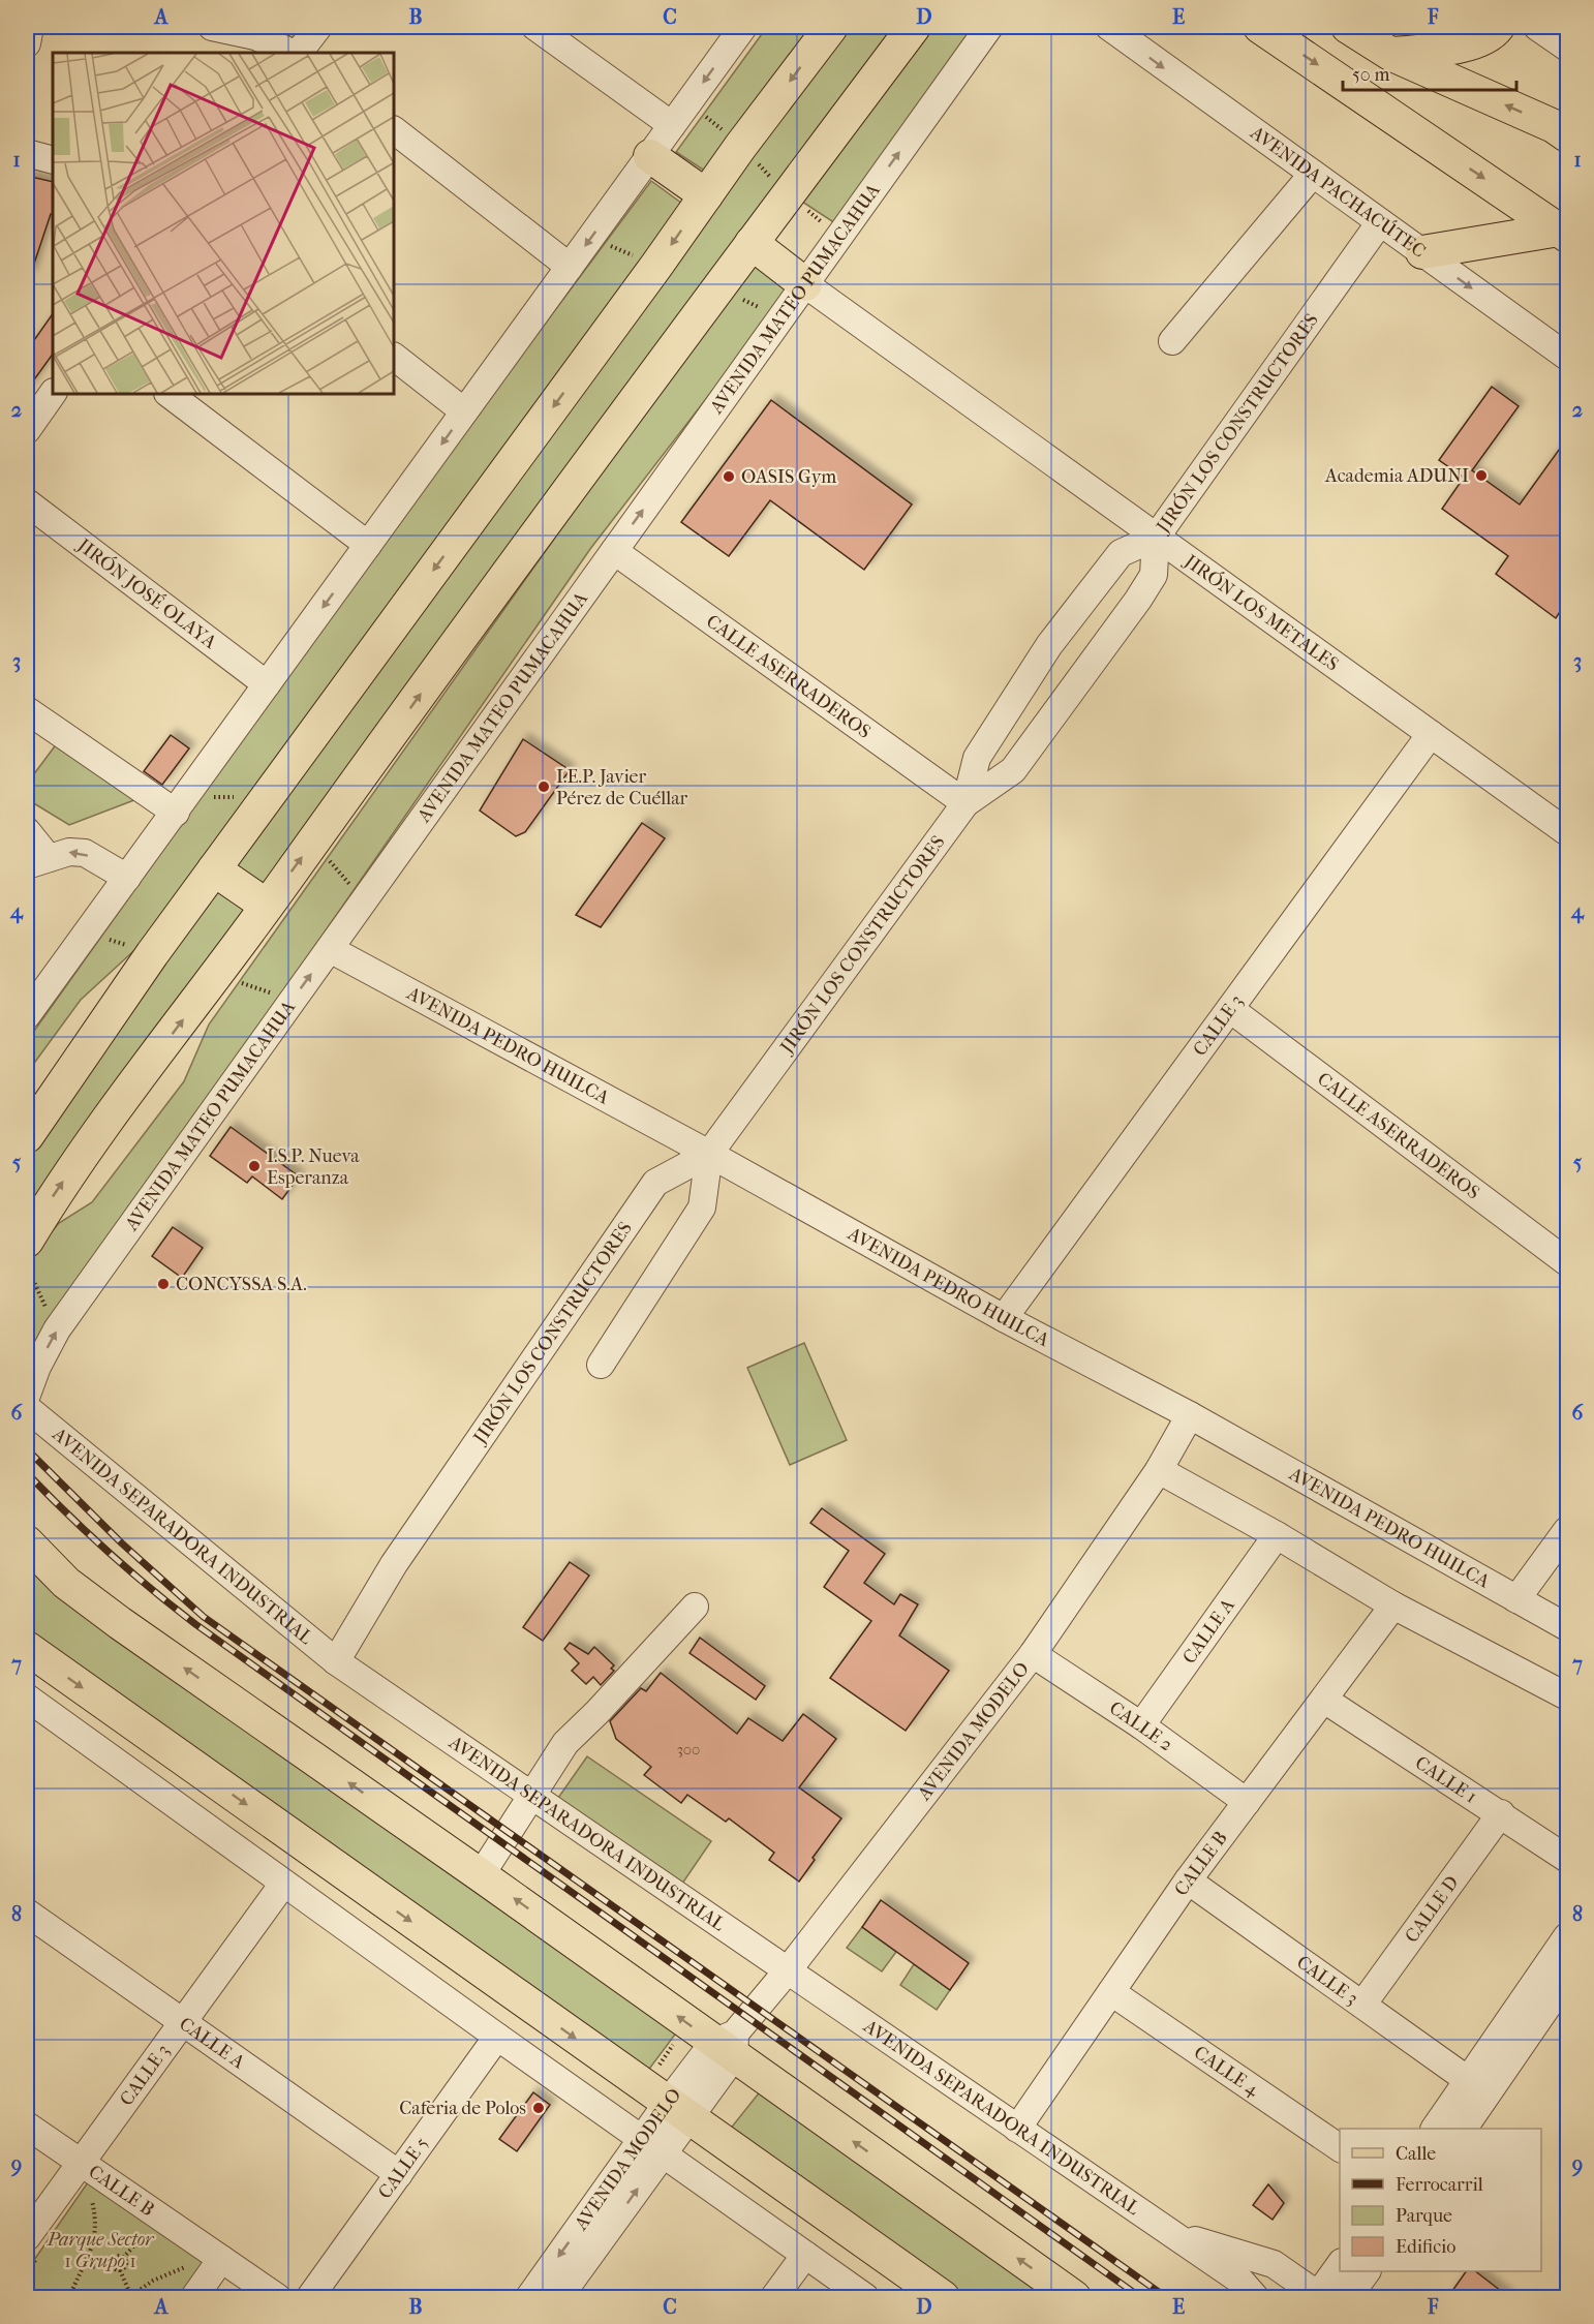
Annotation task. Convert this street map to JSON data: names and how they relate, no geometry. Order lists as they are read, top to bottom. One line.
{"streets":{"street":["AVENIDA PACHACÚTEC","AVENIDA MATEO PUMACAHUA","JIRÓN LOS CONSTRUCTORES","JIRÓN JOSÉ OLAYA","JIRÓN LOS METALES","CALLE ASERRADEROS","CALLE 3","AVENIDA PEDRO HUILCA","AVENIDA SEPARADORA INDUSTRIAL","CALLE A","CALLE 2","AVENIDA MODELO","CALLE 1","CALLE B","CALLE D","CALLE 4","CALLE 5"]},"crossings":[["AVENIDA PACHACÚTEC","JIRÓN LOS CONSTRUCTORES"],["AVENIDA MATEO PUMACAHUA","JIRÓN LOS METALES"],["AVENIDA MATEO PUMACAHUA","CALLE ASERRADEROS"],["AVENIDA MATEO PUMACAHUA","AVENIDA PEDRO HUILCA"],["JIRÓN LOS CONSTRUCTORES","JIRÓN LOS METALES"],["JIRÓN LOS CONSTRUCTORES","CALLE ASERRADEROS"],["JIRÓN LOS CONSTRUCTORES","AVENIDA PEDRO HUILCA"],["JIRÓN LOS CONSTRUCTORES","AVENIDA SEPARADORA INDUSTRIAL"],["JIRÓN LOS METALES","CALLE 3"],["CALLE ASERRADEROS","CALLE 3"],["CALLE 3","AVENIDA PEDRO HUILCA"],["CALLE 3","CALLE A"],["CALLE 3","CALLE B"],["CALLE 3","CALLE D"],["AVENIDA PEDRO HUILCA","AVENIDA MODELO"],["AVENIDA SEPARADORA INDUSTRIAL","AVENIDA MODELO"],["AVENIDA SEPARADORA INDUSTRIAL","CALLE B"],["CALLE A","CALLE 2"],["CALLE A","CALLE 5"],["CALLE 2","AVENIDA MODELO"],["CALLE 2","CALLE B"],["CALLE 1","CALLE B"],["CALLE 1","CALLE D"],["CALLE B","CALLE 4"]],"one_way":["AVENIDA PACHACÚTEC"],"parks":["Parque Sector 1 Grupo 1"],"places":["Academia ADUNI","OASIS Gym","I.E.P. Javier Pérez de Cuéllar","I.S.P. Nueva Esperanza","CONCYSSA S.A.","Caferia de Polos"],"house_numbers":["300"],"legend":["Calle","Ferrocarril","Parque","Edificio"],"scale_bar":"50 m","grid":{"columns":["A","B","C","D","E","F"],"rows":["1","2","3","4","5","6","7","8","9"]}}
